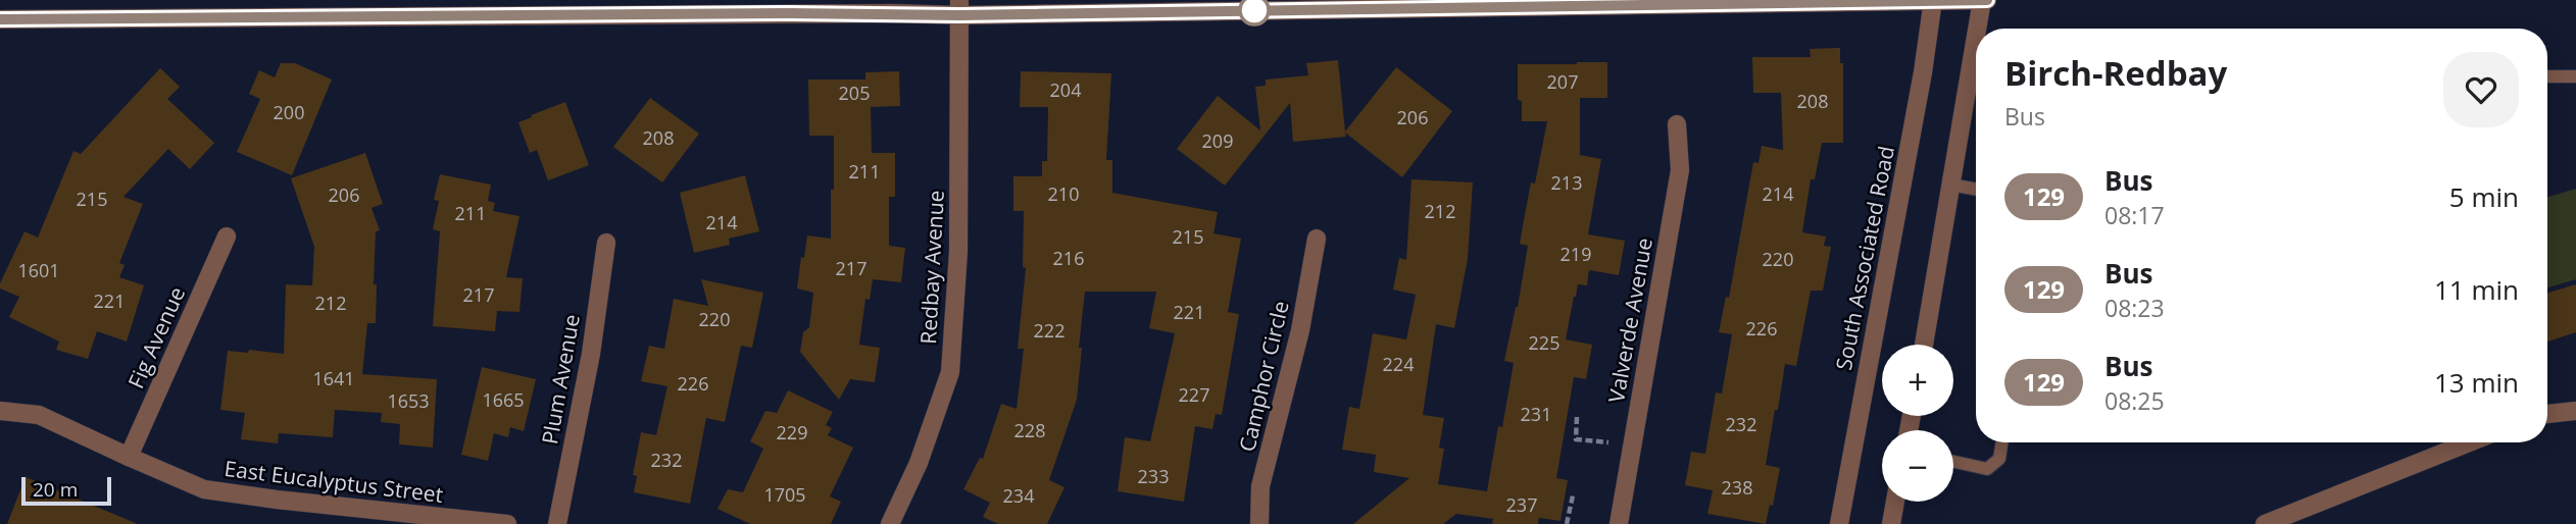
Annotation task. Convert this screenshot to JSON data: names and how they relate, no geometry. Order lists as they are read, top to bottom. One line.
{"streets":{"street":["South Associated Road","Redbay Avenue","Valverde Avenue","Fig Avenue","Camphor Circle","Plum Avenue","East Eucalyptus Street"]},"crossings":[["Fig Avenue","East Eucalyptus Street"]],"lines":["bus line 129"],"house_numbers":["207","204","205","208","200","206","208","209","211","213","210","214","206","215","212","211","214","215","219","216","220","217","1601","217","221","212","221","220","226","222","225","224","1641","226","227","1665","1653","231","232","228","229","232","233","238","1705","234","237"],"scale_bar":"20 m","page":{"heading":["Birch-Redbay","Bus"],"list":[{"mark":"129","name":"Bus","note":"08:17","value":"5 min"},{"mark":"129","name":"Bus","note":"08:23","value":"11 min"},{"mark":"129","name":"Bus","note":"08:25","value":"13 min"}],"map_buttons":["+","−"],"scale":"20 m"}}
